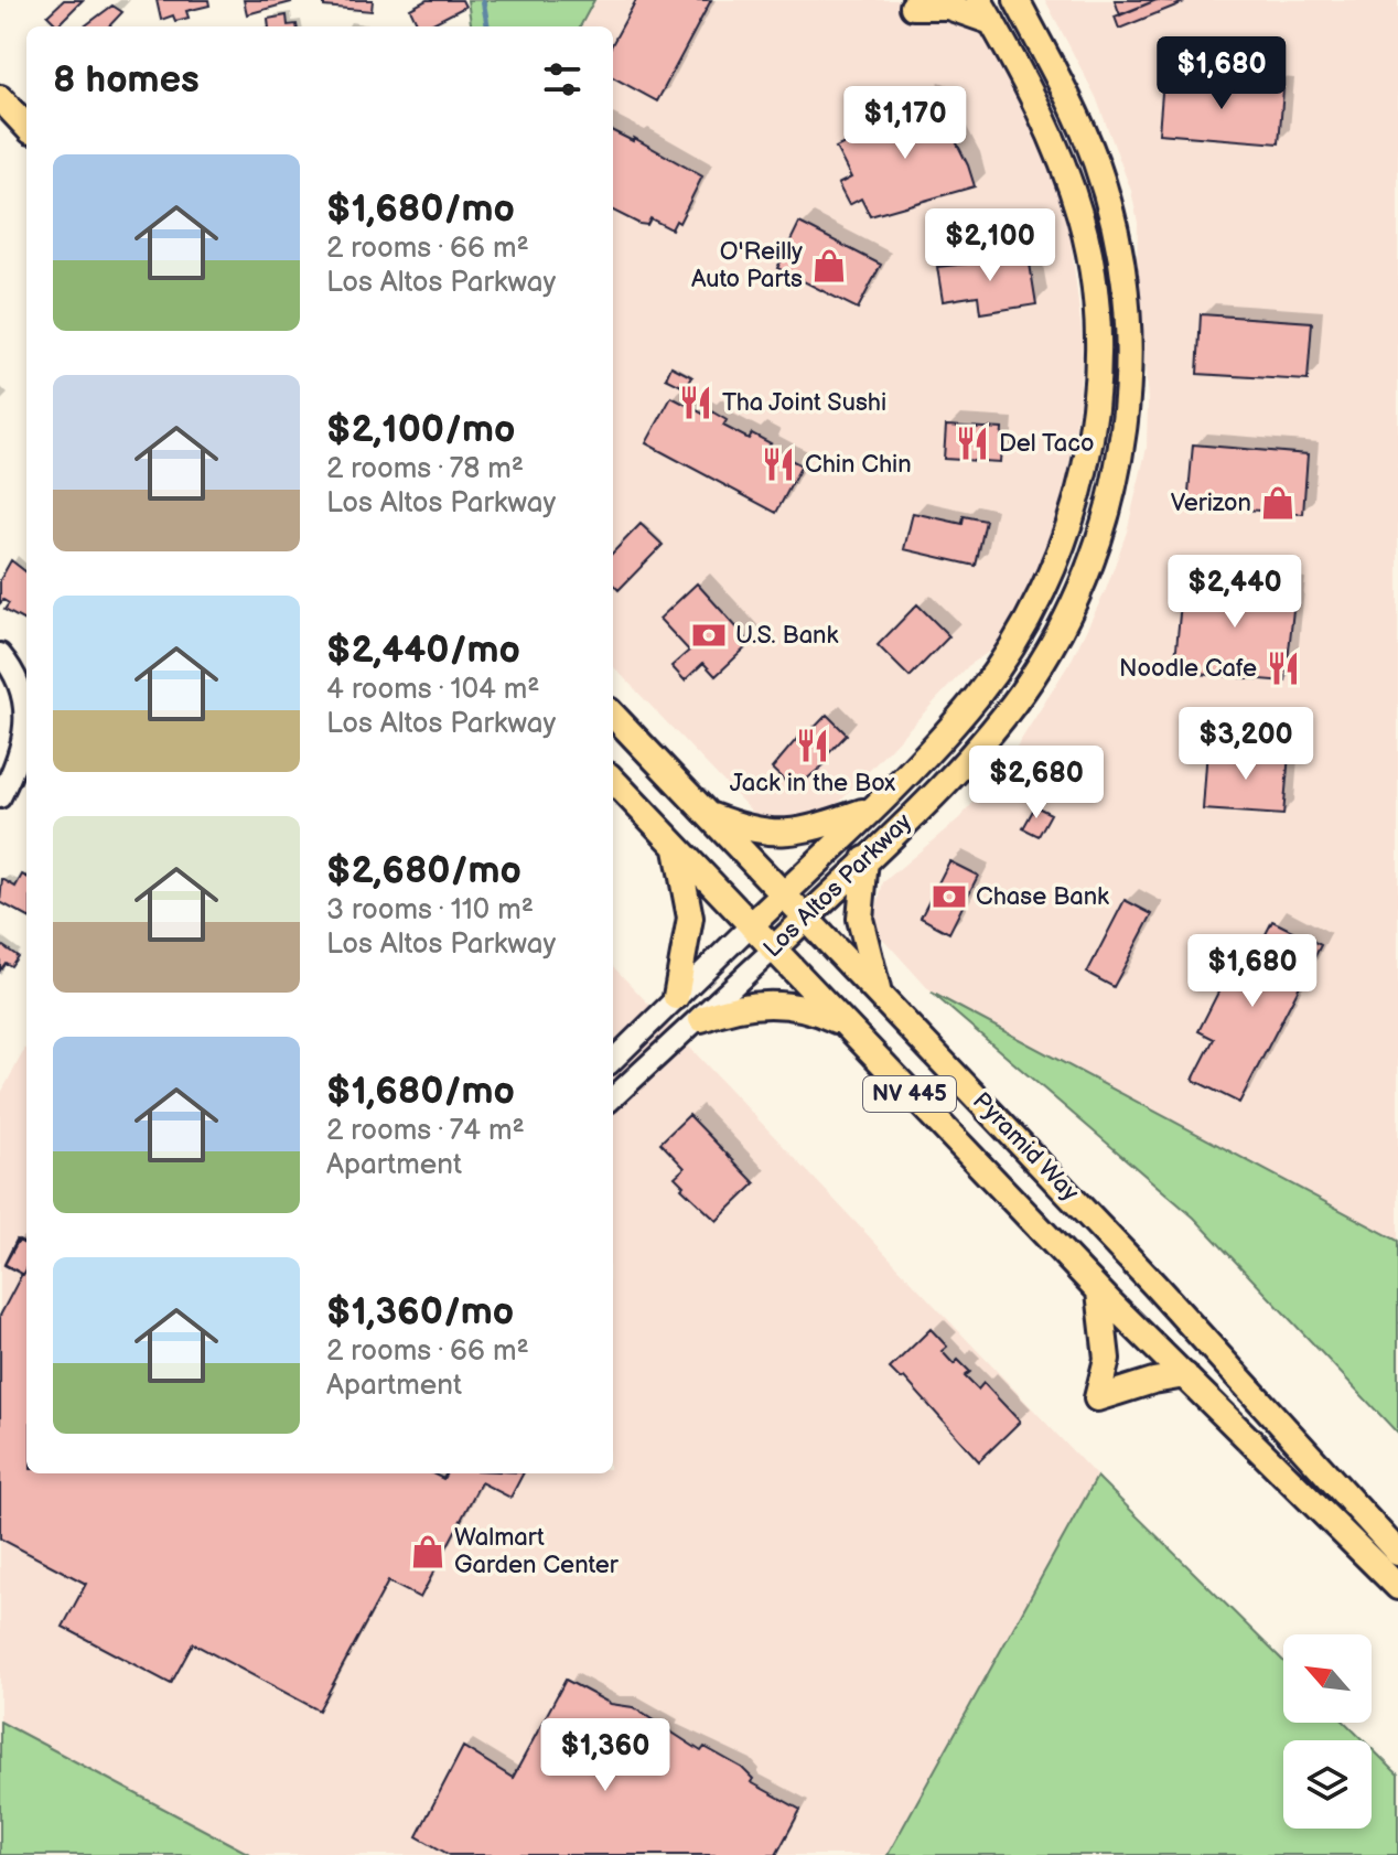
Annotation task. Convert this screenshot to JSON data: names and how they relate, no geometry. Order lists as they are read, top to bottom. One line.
{"streets":{"main road":["Los Altos Parkway","NV 445","Pyramid Way"]},"crossings":[["Los Altos Parkway","Pyramid Way"]],"places":{"shop":["O'Reilly Auto Parts","Verizon","Walmart Garden Center"],"restaurant":["Tha Joint Sushi","Del Taco","Chin Chin","Noodle Cafe","Jack in the Box"],"bank":["U.S. Bank","Chase Bank"]},"north":"top left","page":{"heading":"8 homes","price":["$1,680","$1,170","$2,100","$2,440","$3,200","$2,680","$1,680","$1,360"],"list":[{"name":"$1,680/mo","note":"2 rooms · 66 m² · Los Altos Parkway"},{"name":"$2,100/mo","note":"2 rooms · 78 m² · Los Altos Parkway"},{"name":"$2,440/mo","note":"4 rooms · 104 m² · Los Altos Parkway"},{"name":"$2,680/mo","note":"3 rooms · 110 m² · Los Altos Parkway"},{"name":"$1,680/mo","note":"2 rooms · 74 m² · Apartment"},{"name":"$1,360/mo","note":"2 rooms · 66 m² · Apartment"}]}}
